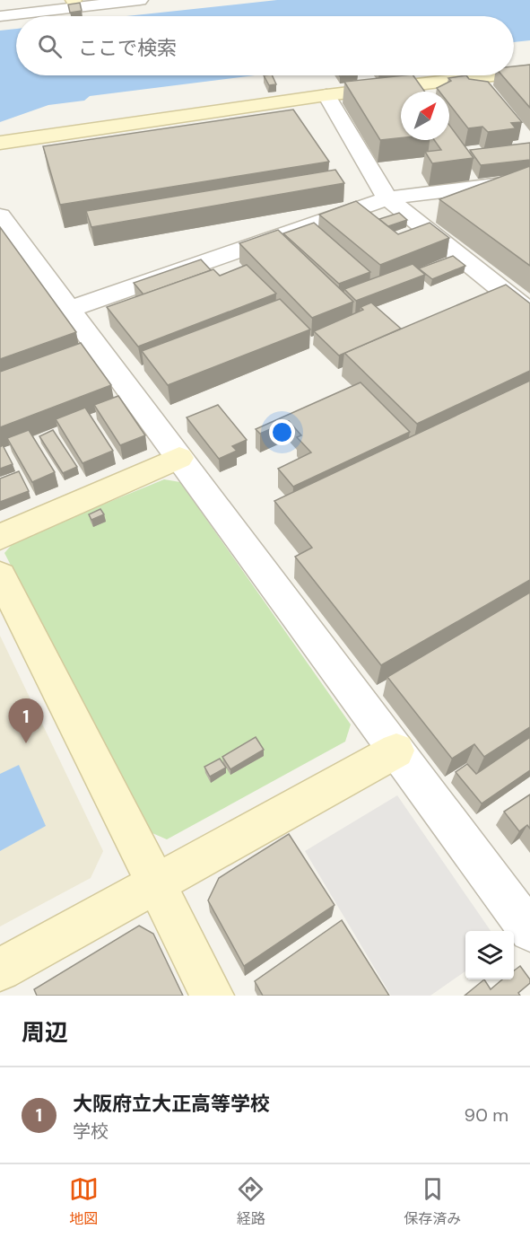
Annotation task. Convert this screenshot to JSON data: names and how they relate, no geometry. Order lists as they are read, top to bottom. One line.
{"north":"top right","page":{"search":"ここで検索","pins":"1","heading":"周辺","list":[{"mark":"1","name":"大阪府立大正高等学校","note":"学校","value":"90 m"}],"nav":["地図","経路","保存済み"]}}
